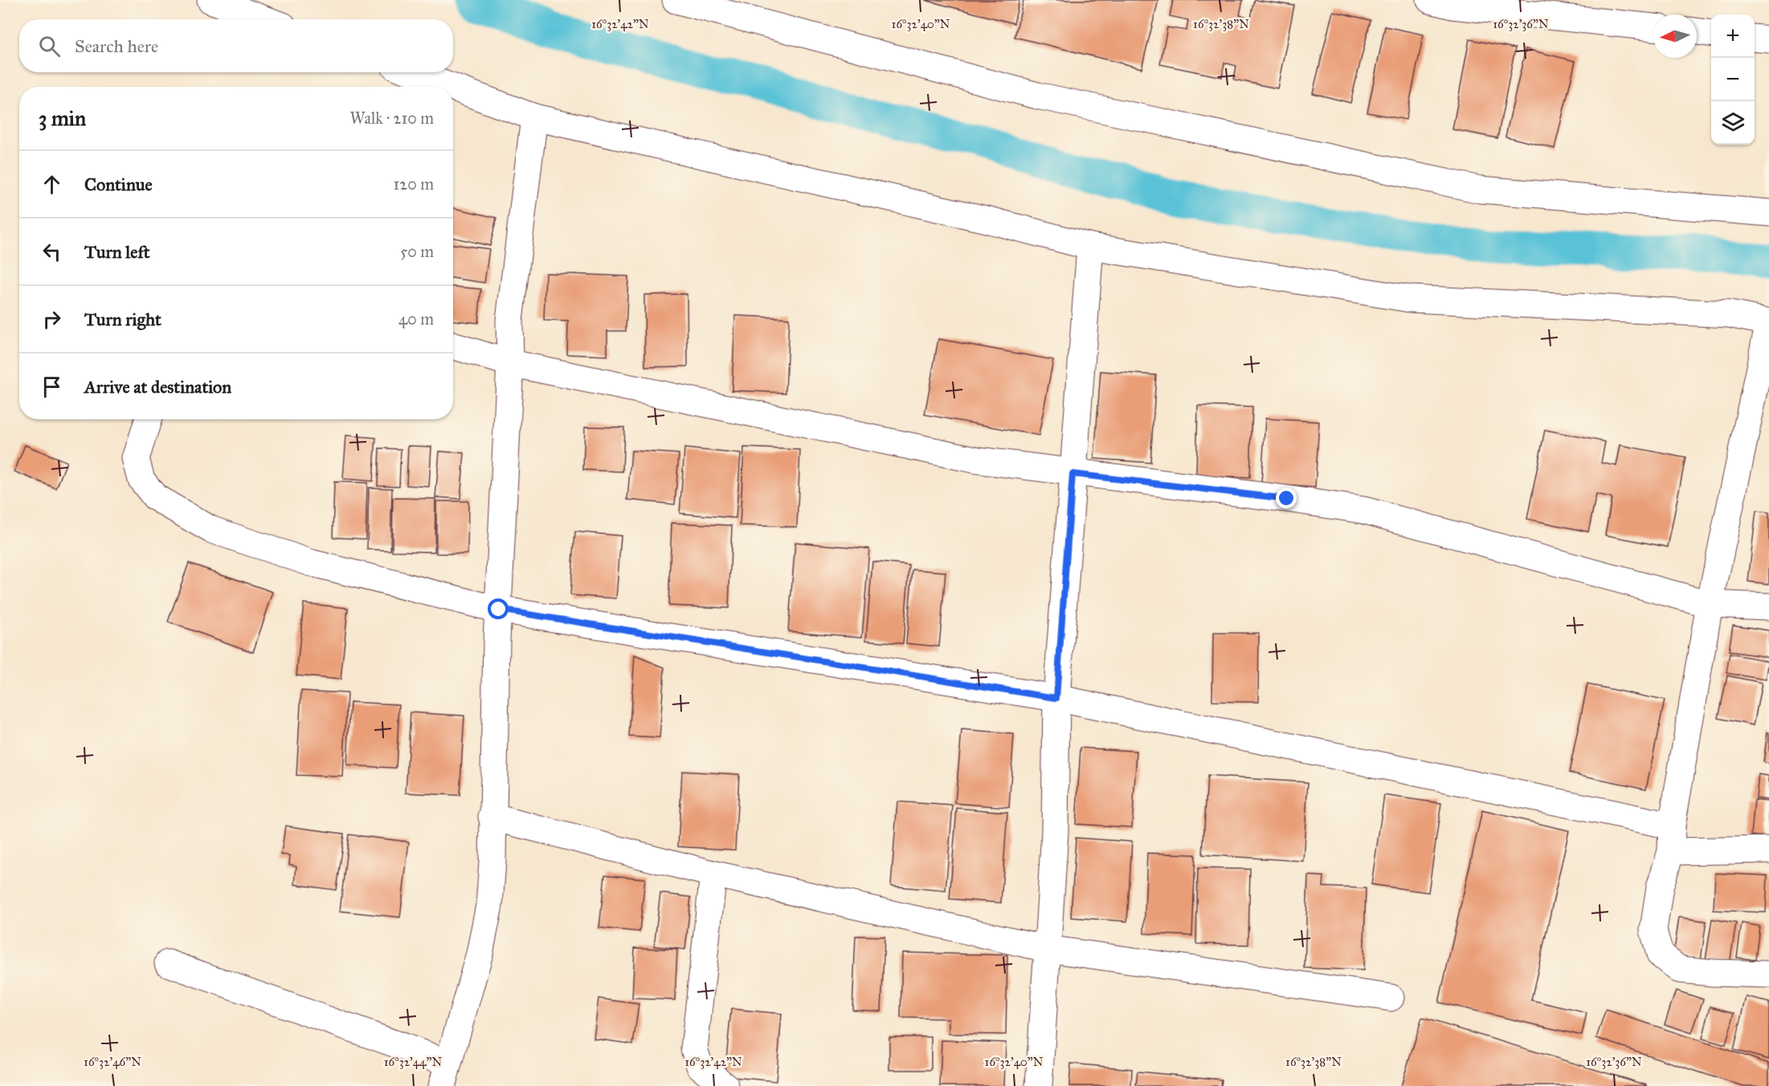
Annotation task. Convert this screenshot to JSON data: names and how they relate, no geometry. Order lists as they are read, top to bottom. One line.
{"north":"left","page":{"map_buttons":["+","−"],"search":"Search here","heading":["3 min","Walk · 210 m"],"list":[["Continue","120 m"],["Turn left","50 m"],["Turn right","40 m"],"Arrive at destination"]},"coordinates":["16°32'42\"N","16°32'40\"N","16°32'38\"N","16°32'36\"N","16°32'46\"N","16°32'44\"N"]}
